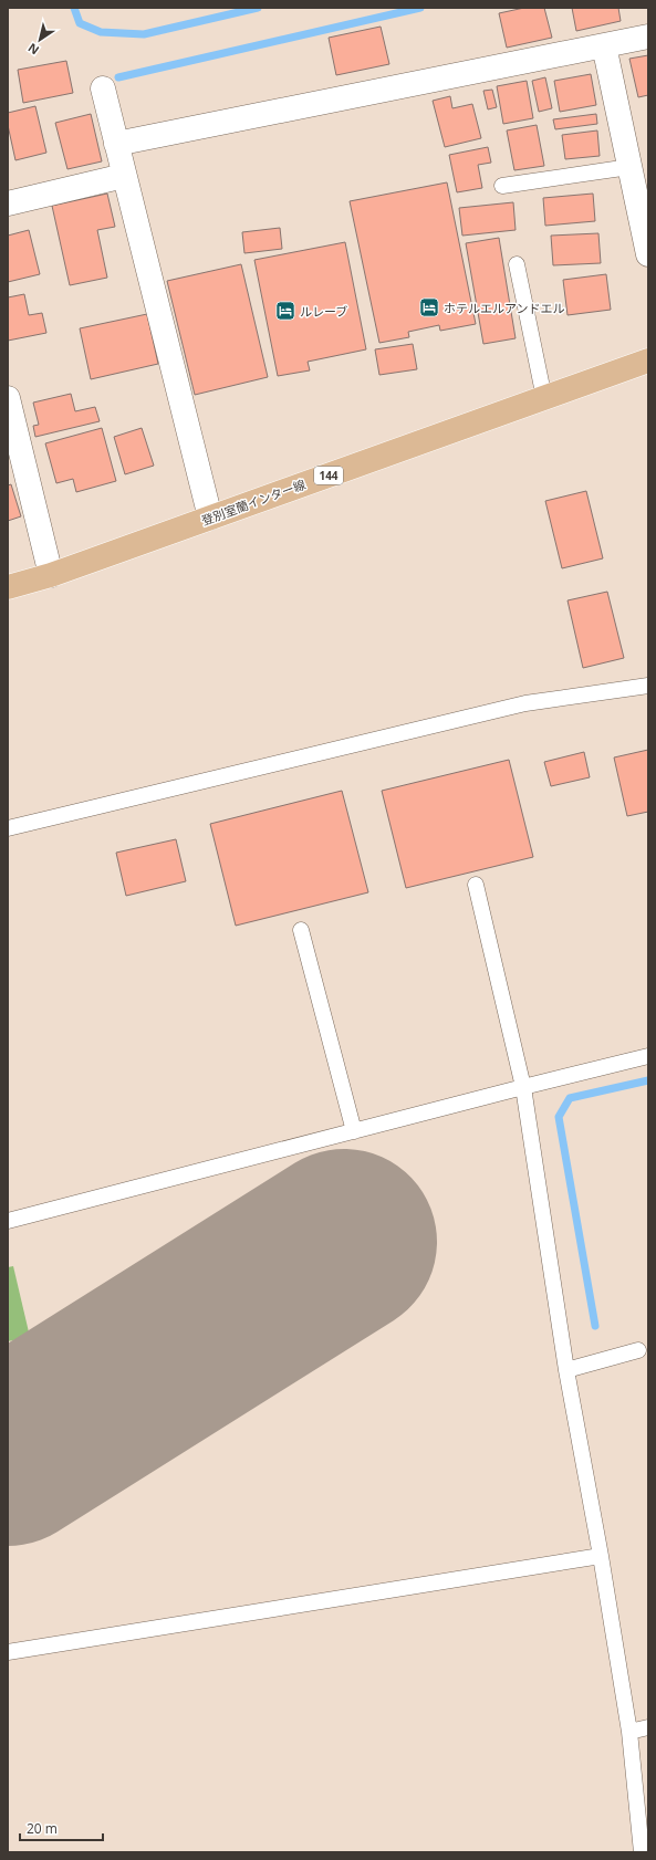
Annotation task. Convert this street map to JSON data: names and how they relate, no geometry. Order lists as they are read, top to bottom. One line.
{"streets":{"main road":["144","登別室蘭インター線"]},"places":{"hotel":["ホテルエルアンドエル","ルレーブ"]},"scale_bar":"20 m","north":"bottom left"}
